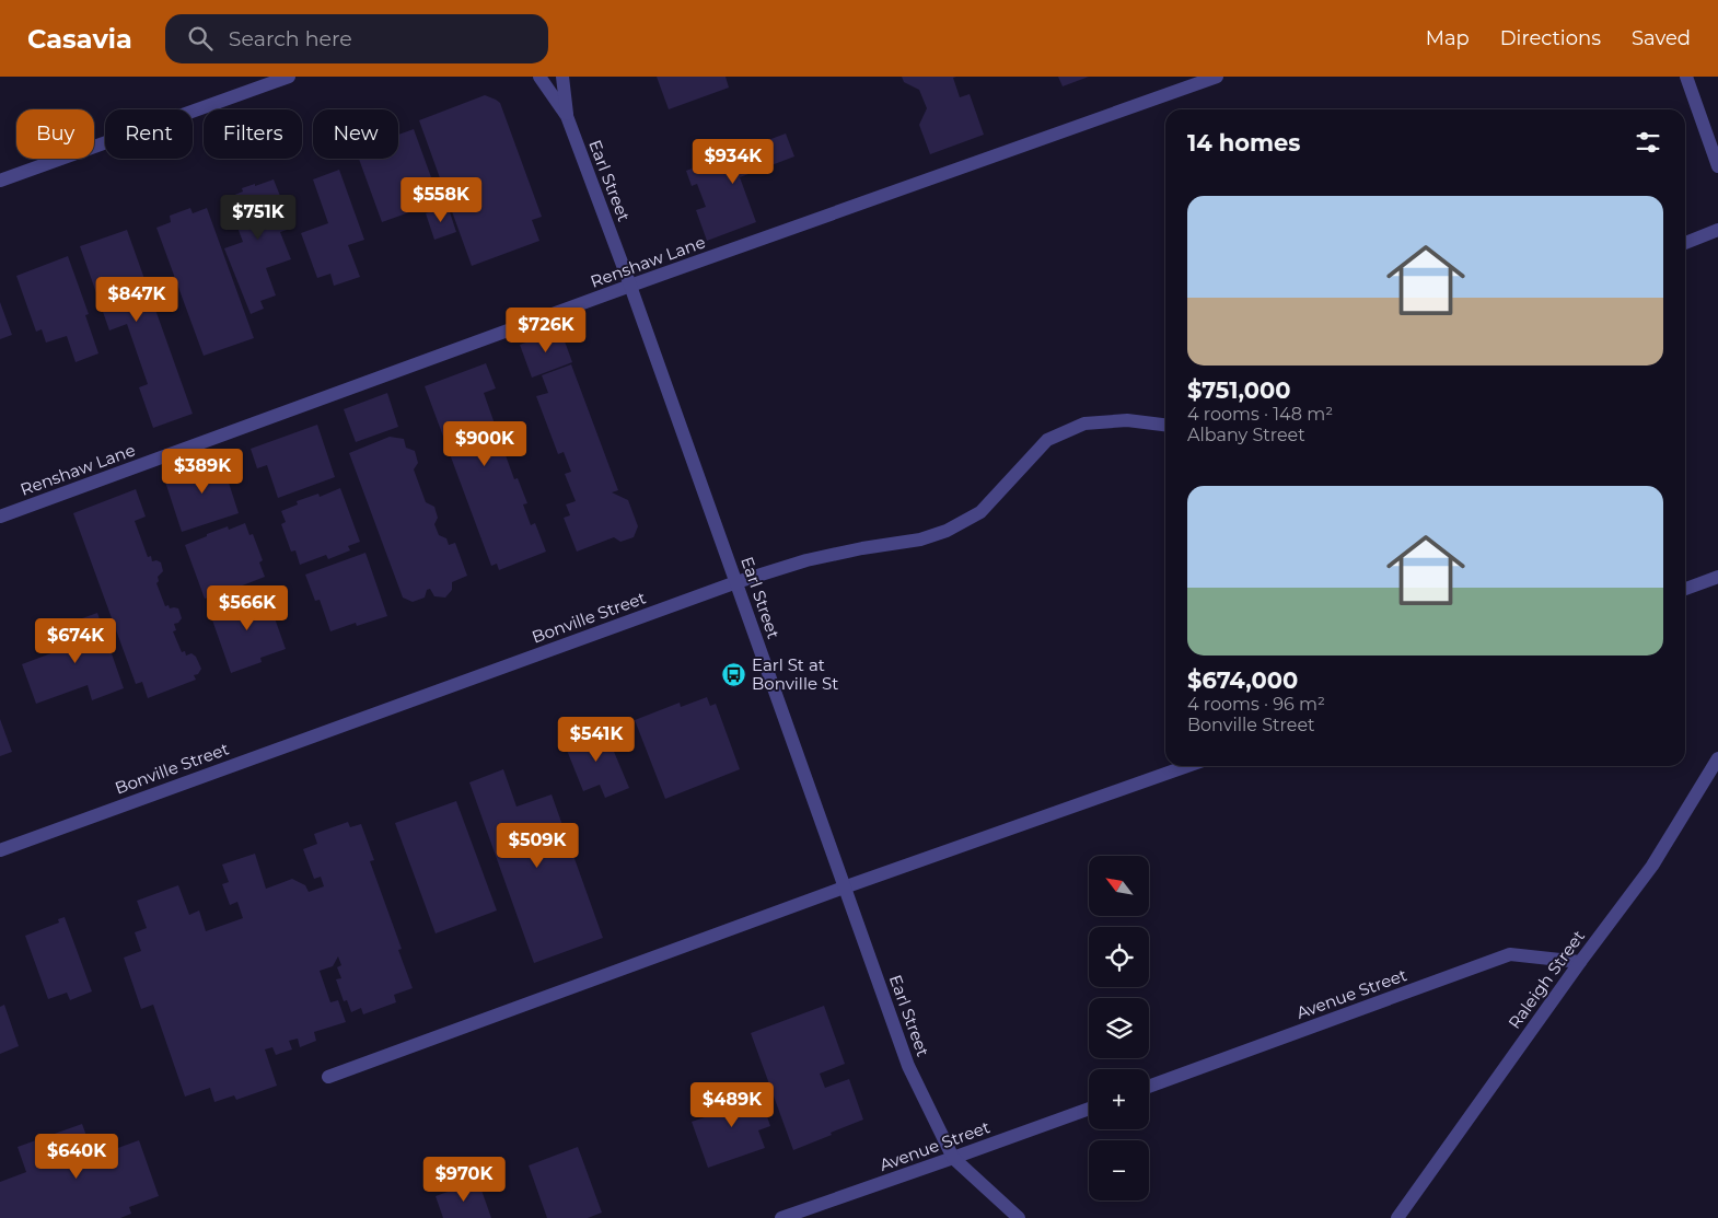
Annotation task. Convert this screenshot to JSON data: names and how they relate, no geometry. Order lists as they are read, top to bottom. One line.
{"streets":{"street":["Earl Street","Renshaw Lane","Bonville Street","Raleigh Street","Avenue Street"]},"crossings":[["Earl Street","Renshaw Lane"],["Earl Street","Bonville Street"],["Earl Street","Avenue Street"],["Raleigh Street","Avenue Street"]],"places":{"bus stop":["Earl St at Bonville St"]},"north":"top left","page":{"header":"Casavia","search":"Search here","nav":["Map","Directions","Saved"],"chip":["Buy","Rent","Filters","New"],"heading":"14 homes","price":["$934K","$558K","$751K","$847K","$726K","$900K","$389K","$566K","$674K","$541K","$509K","$489K","$640K","$970K"],"list":[{"name":"$751,000","note":"4 rooms · 148 m² · Albany Street"},{"name":"$674,000","note":"4 rooms · 96 m² · Bonville Street"}],"map_buttons":["+","−"]}}
